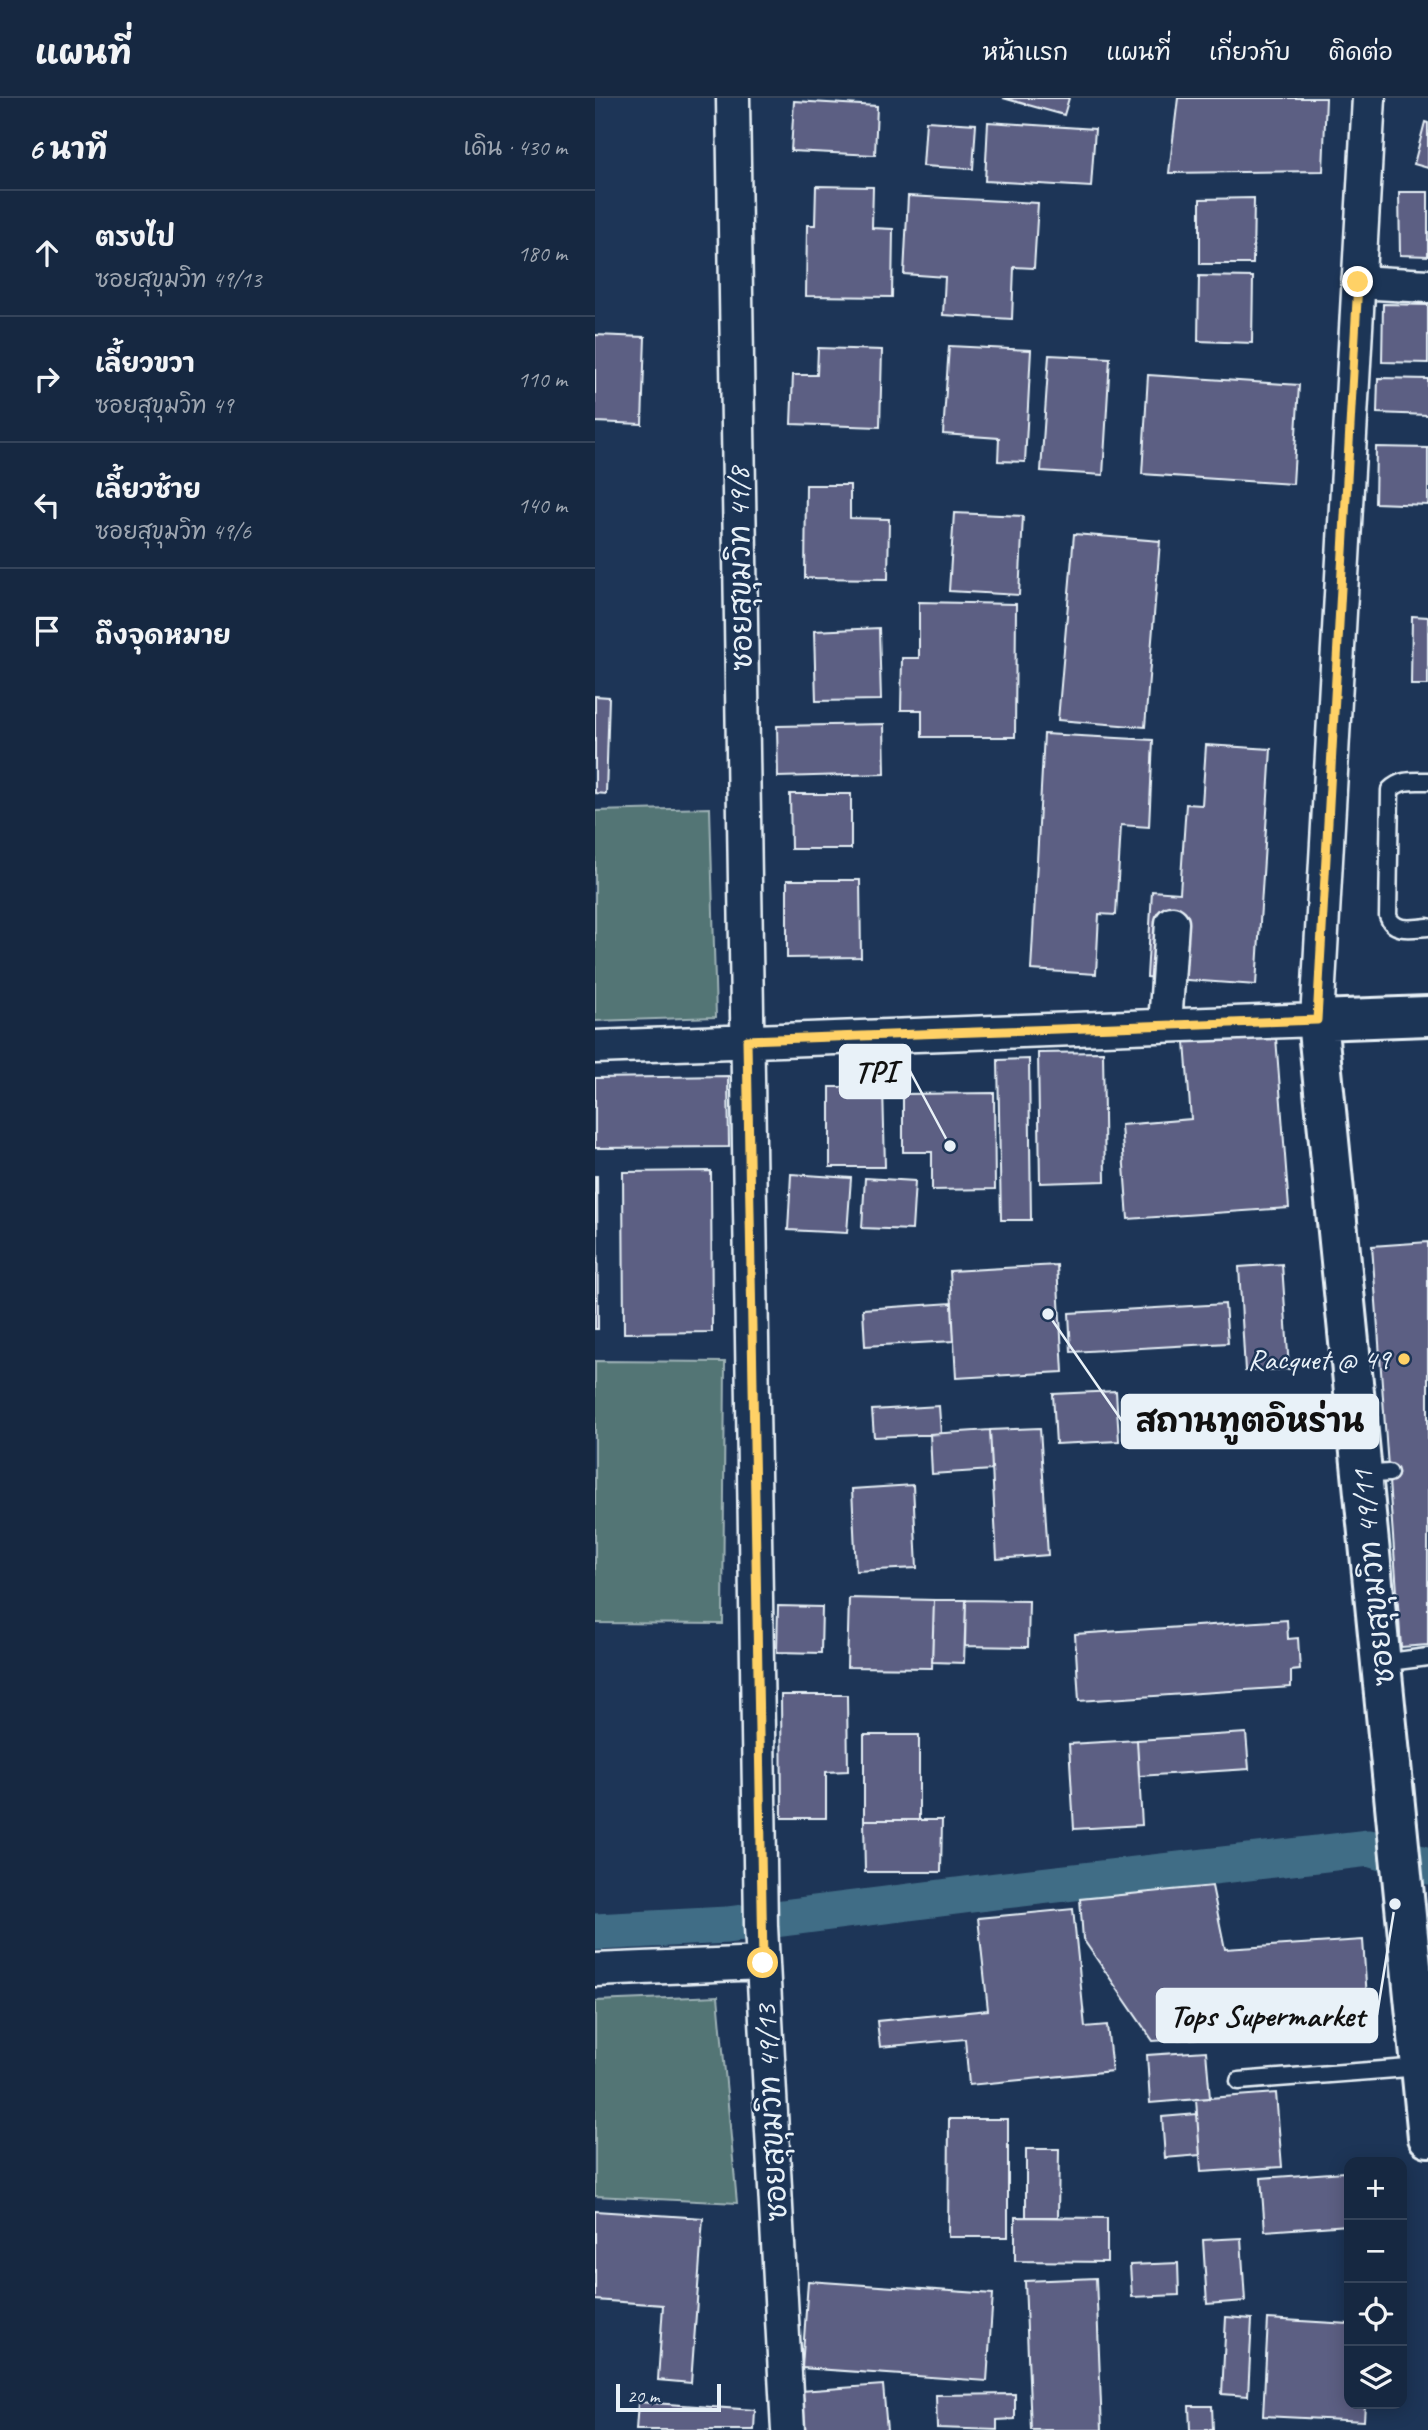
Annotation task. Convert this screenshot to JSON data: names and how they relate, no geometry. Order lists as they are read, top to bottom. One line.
{"streets":{"street":["ซอยสุขุมวิท 49/8","ซอยสุขุมวิท 49/11","ซอยสุขุมวิท 49/13"]},"crossings":[["ซอยสุขุมวิท 49/8","ซอยสุขุมวิท 49/13"]],"places":["TPI","สถานทูตอิหร่าน","Racquet @ 49","Tops Supermarket"],"scale_bar":"20 m","page":{"header":"แผนที่","nav":["หน้าแรก","แผนที่","เกี่ยวกับ","ติดต่อ"],"heading":["6 นาที","เดิน · 430 m"],"list":[["ตรงไป","ซอยสุขุมวิท 49/13","180 m"],["เลี้ยวขวา","ซอยสุขุมวิท 49","110 m"],["เลี้ยวซ้าย","ซอยสุขุมวิท 49/6","140 m"],"ถึงจุดหมาย"],"map_buttons":["+","−"],"scale":"20 m"}}
